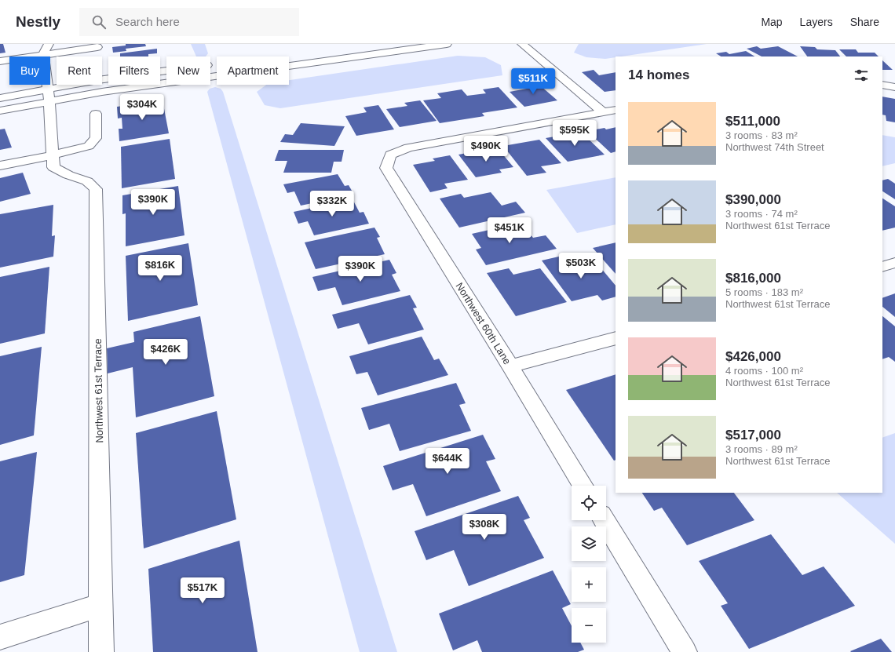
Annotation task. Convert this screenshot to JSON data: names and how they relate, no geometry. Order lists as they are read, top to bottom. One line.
{"streets":{"street":["Northwest 60th Lane","Northwest 61st Terrace"]},"page":{"header":"Nestly","search":"Search here","nav":["Map","Layers","Share"],"chip":["Buy","Rent","Filters","New","Apartment"],"heading":"14 homes","price":["$511K","$304K","$595K","$490K","$390K","$332K","$451K","$503K","$816K","$390K","$426K","$644K","$308K","$517K"],"list":[{"name":"$511,000","note":"3 rooms · 83 m² · Northwest 74th Street"},{"name":"$390,000","note":"3 rooms · 74 m² · Northwest 61st Terrace"},{"name":"$816,000","note":"5 rooms · 183 m² · Northwest 61st Terrace"},{"name":"$426,000","note":"4 rooms · 100 m² · Northwest 61st Terrace"},{"name":"$517,000","note":"3 rooms · 89 m² · Northwest 61st Terrace"}],"map_buttons":["+","−"]}}
